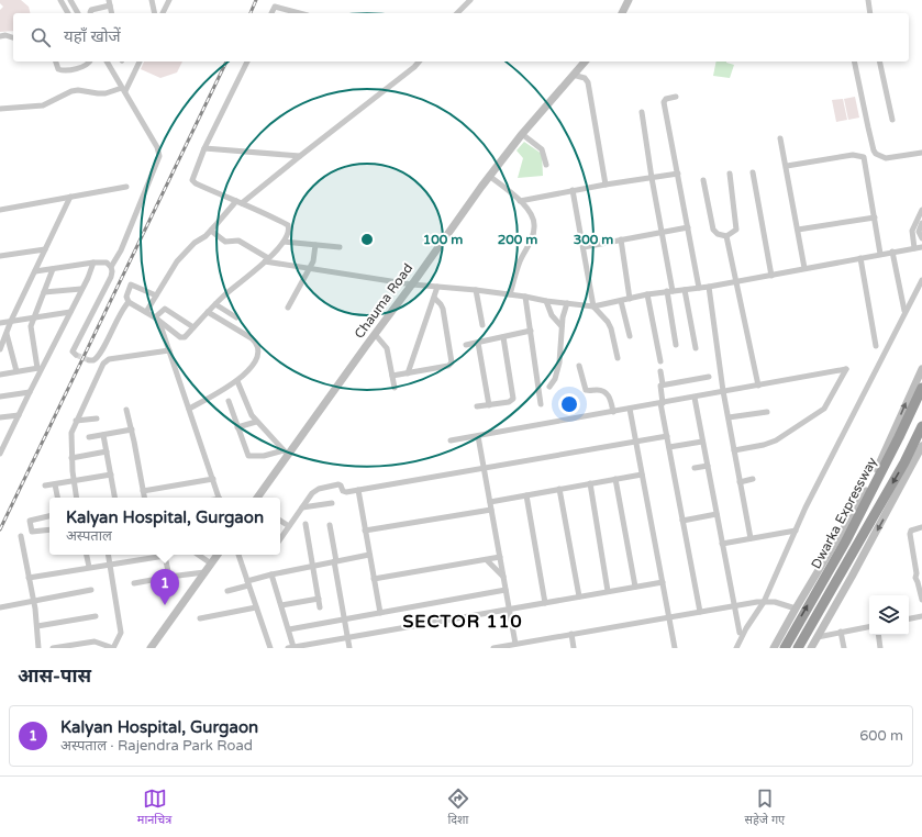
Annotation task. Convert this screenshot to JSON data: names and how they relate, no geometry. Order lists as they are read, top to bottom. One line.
{"streets":{"highway":["Dwarka Expressway"],"street":["Chauma Road"]},"districts":["SECTOR 110"],"page":{"search":"यहाँ खोजें","popup":["Kalyan Hospital, Gurgaon","अस्पताल"],"pins":"1","heading":"आस-पास","list":[{"mark":"1","name":"Kalyan Hospital, Gurgaon","note":"अस्पताल · Rajendra Park Road","value":"600 m"}],"nav":["मानचित्र","दिशा","सहेजे गए"]},"rings":["100 m","200 m","300 m"]}
